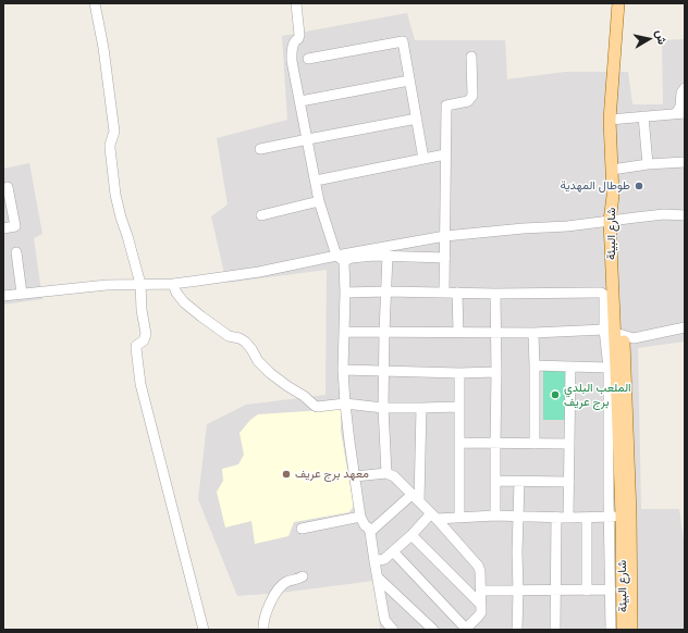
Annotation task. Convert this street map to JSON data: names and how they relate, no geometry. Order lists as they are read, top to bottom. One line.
{"streets":{"main road":["شارع البيئة"]},"places":["طوطال المهدية","الملعب البلدي برج عريف","معهد برج عريف"],"north":"right"}
